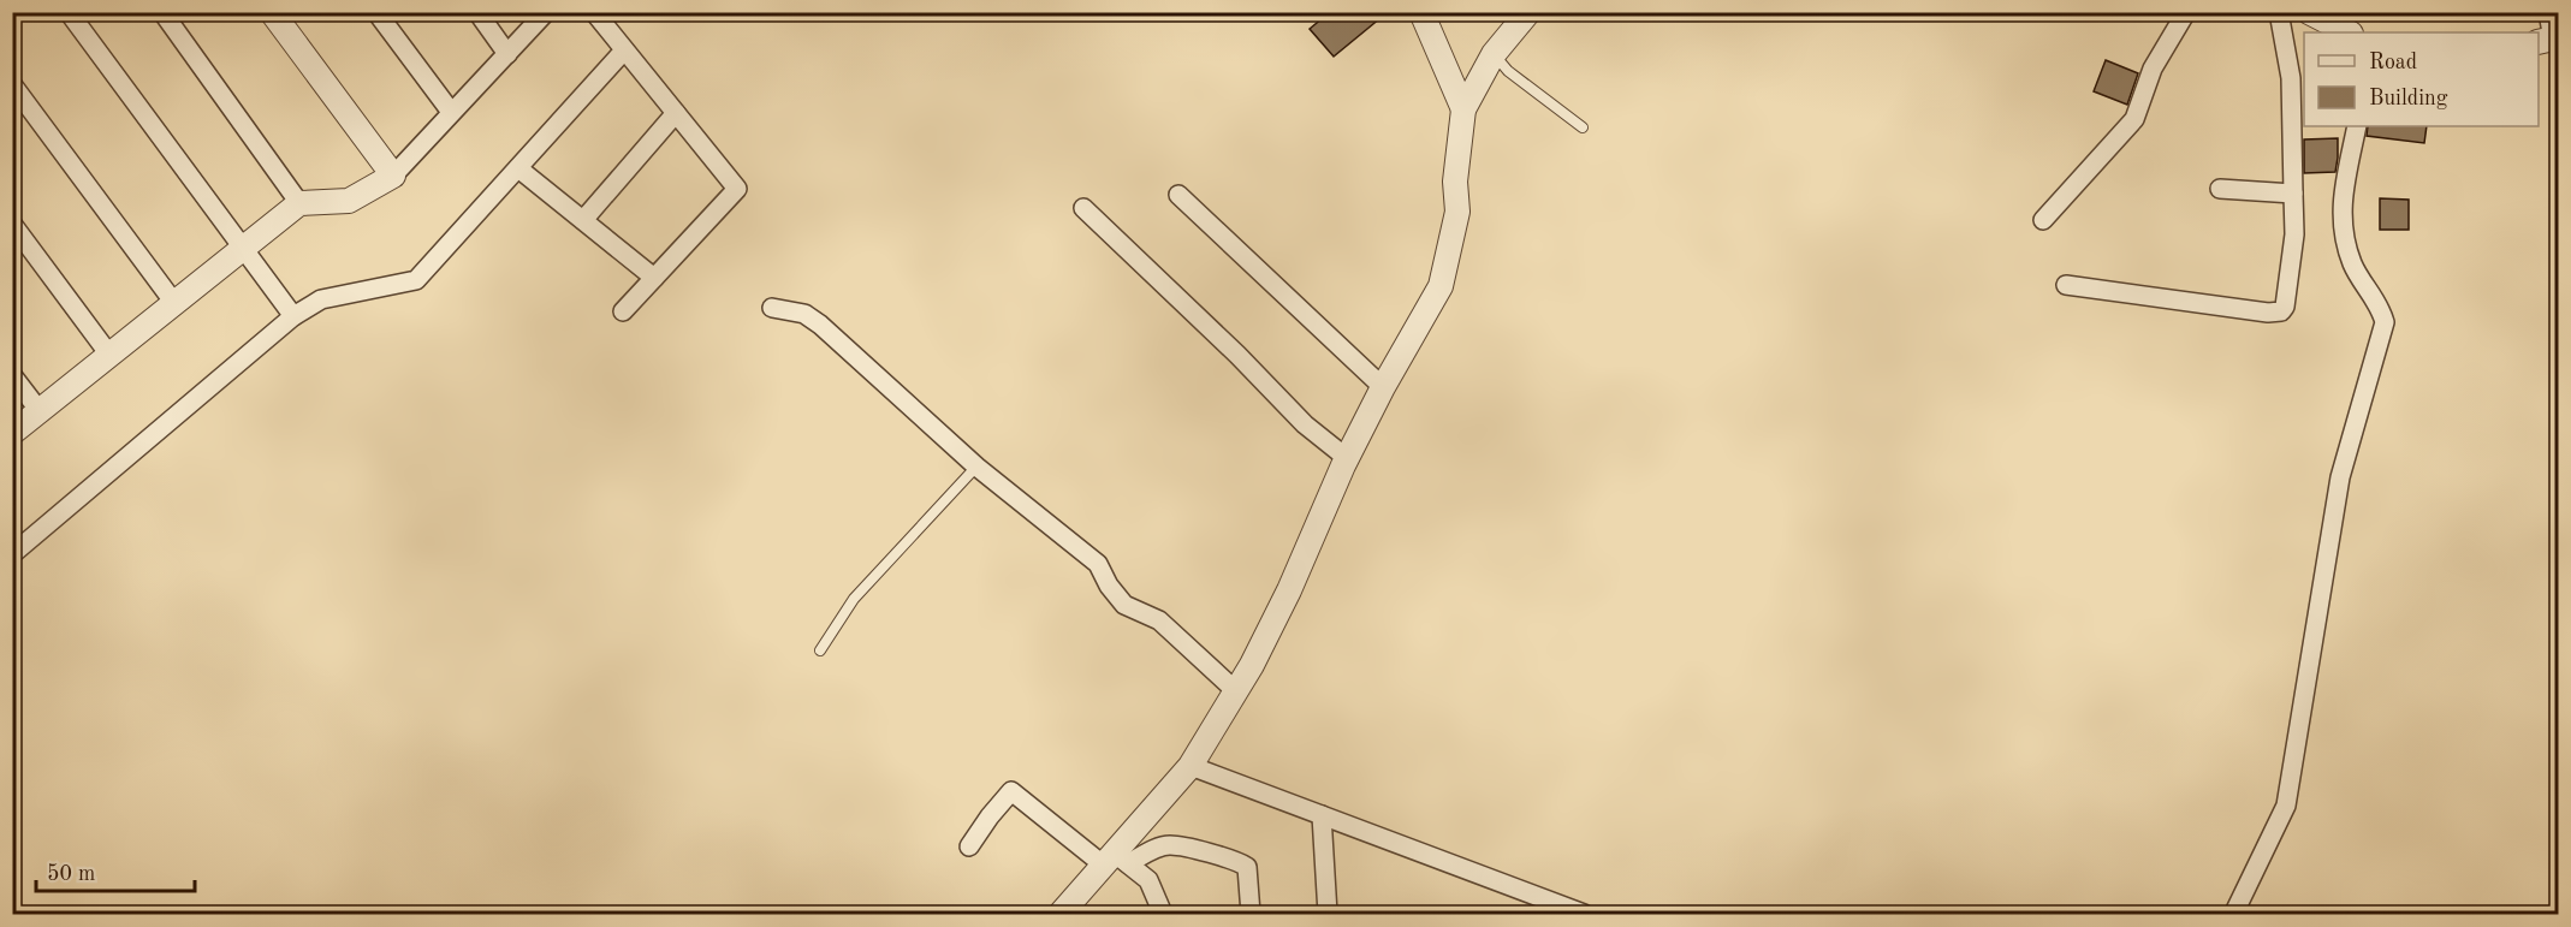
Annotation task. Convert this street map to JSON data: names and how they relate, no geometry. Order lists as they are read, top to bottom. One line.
{"legend":["Road","Building"],"scale_bar":"50 m"}
